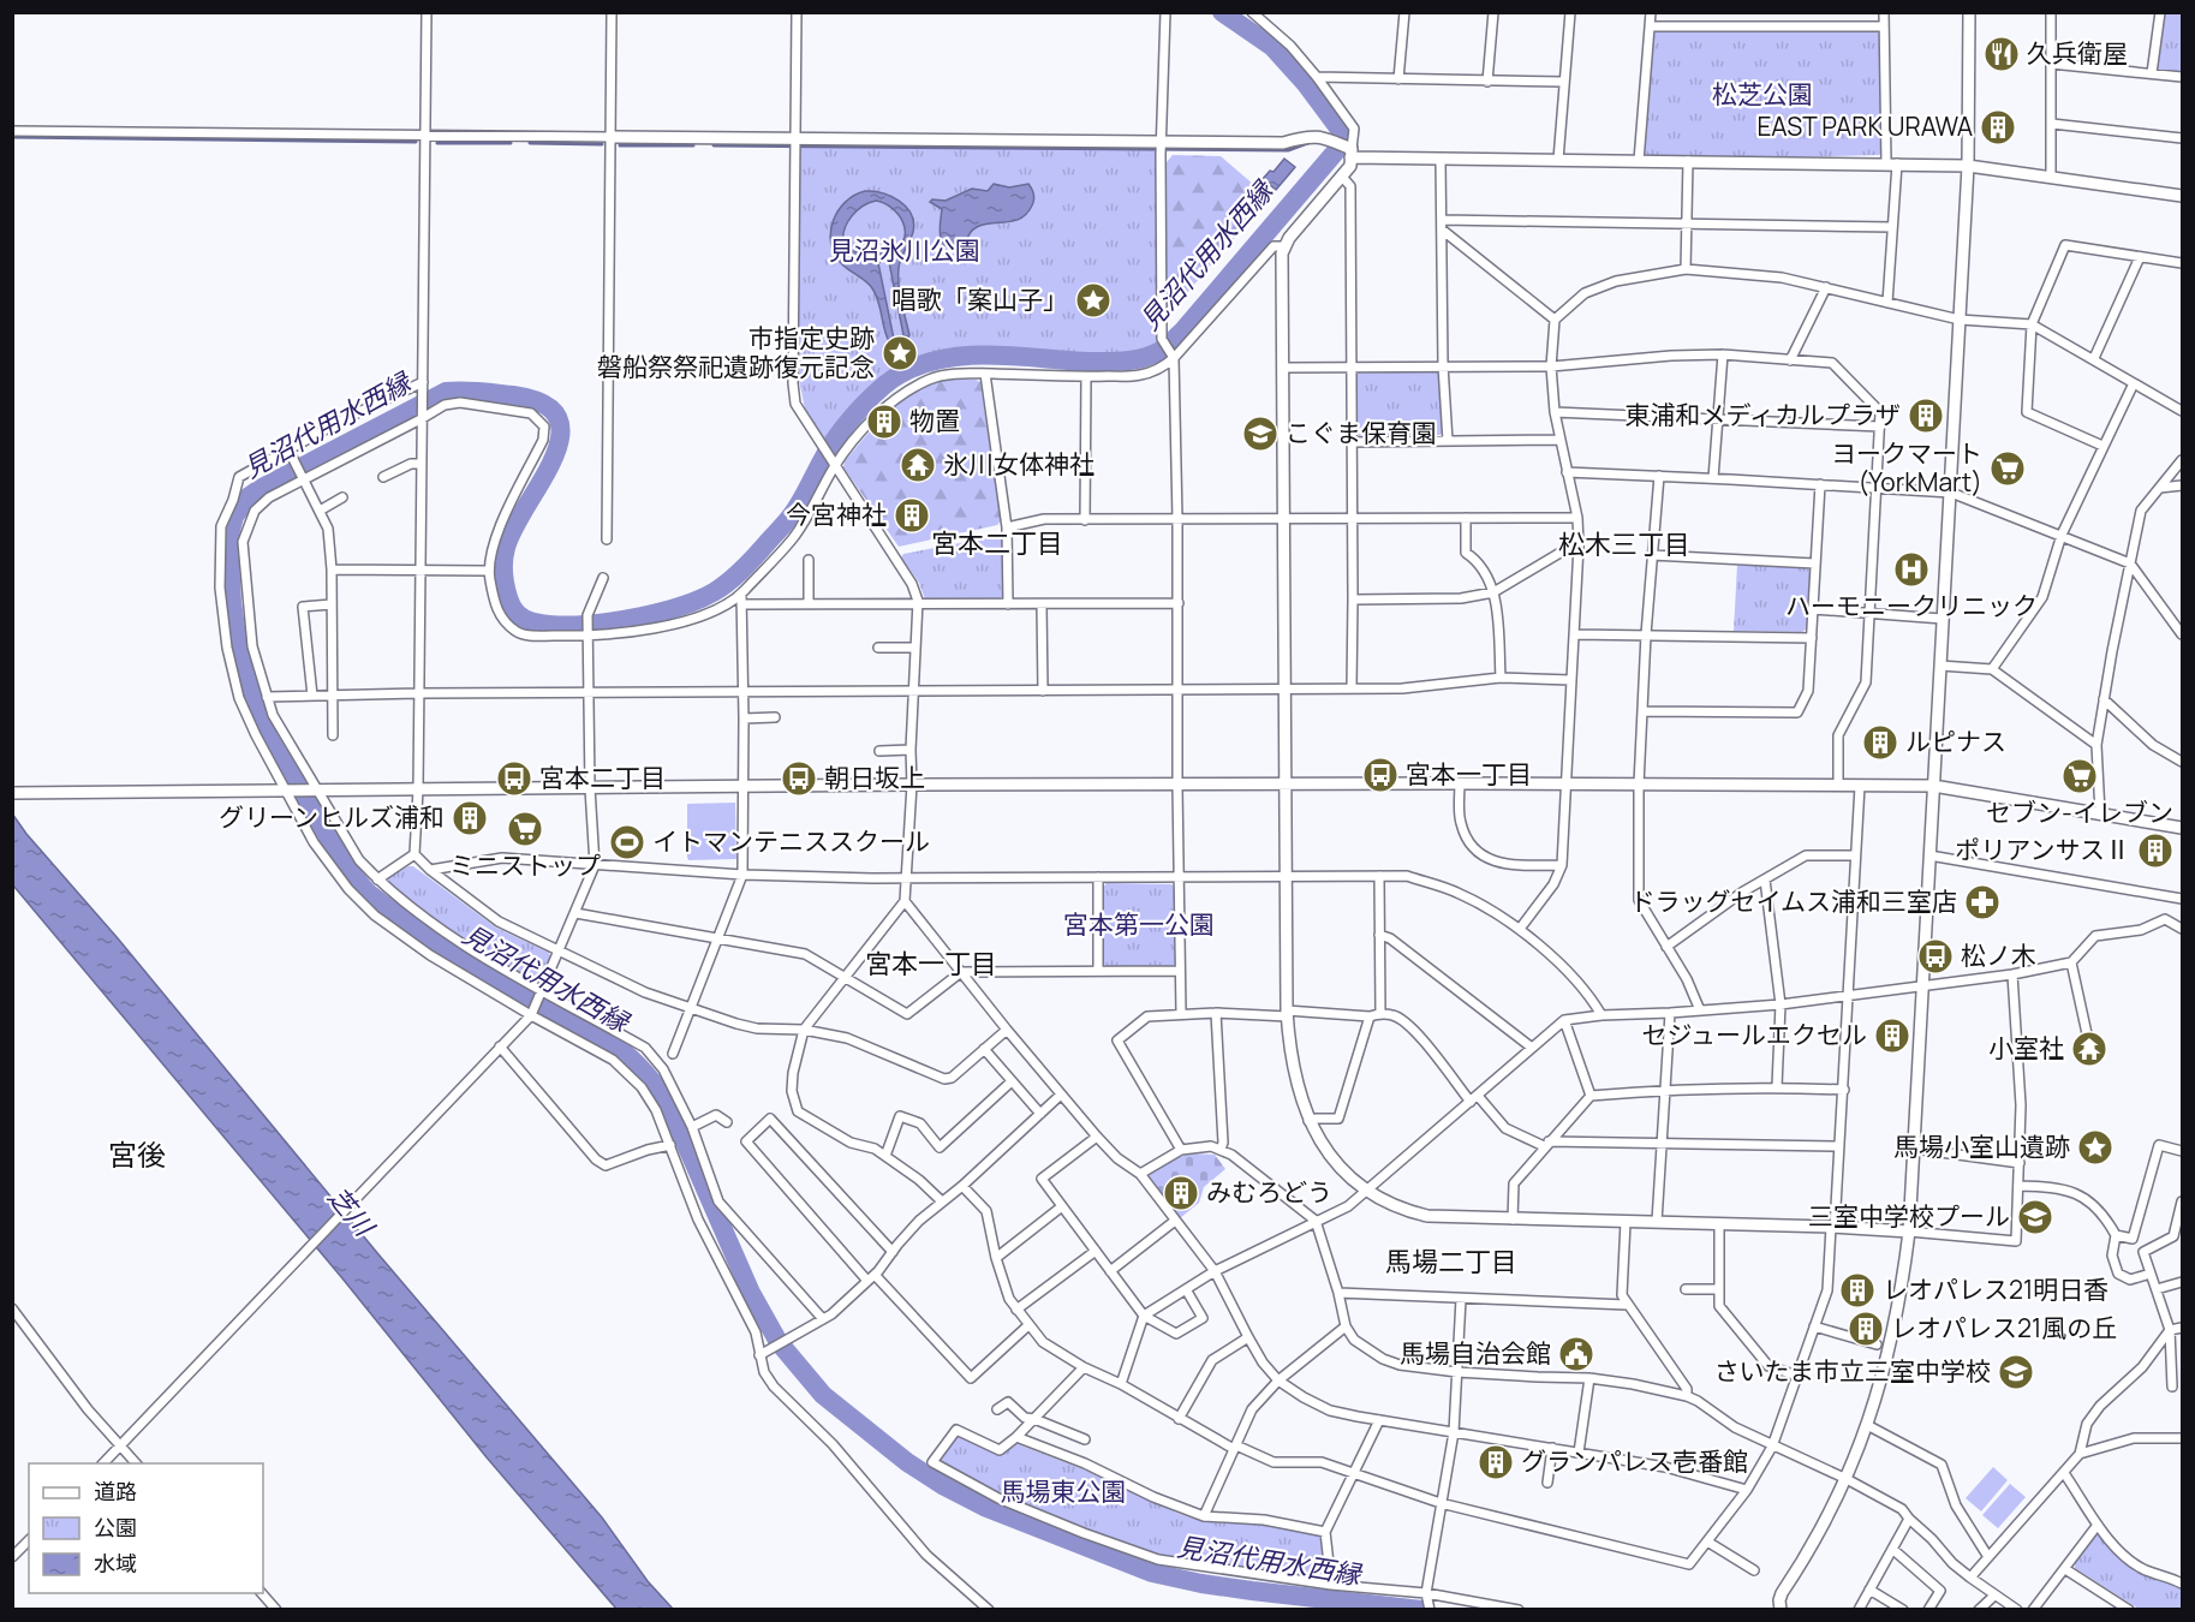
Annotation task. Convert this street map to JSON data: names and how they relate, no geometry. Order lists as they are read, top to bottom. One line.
{"districts":["宮本二丁目","松木三丁目","宮本一丁目","宮後","馬場二丁目"],"water":["見沼代用水西縁","芝川"],"parks":["松芝公園","見沼氷川公園","宮本第一公園","馬場東公園"],"places":{"restaurant":["久兵衛屋"],"building":["EAST PARK URAWA","東浦和メディカルプラザ","物置","今宮神社","ルピナス","グリーンヒルズ浦和","ポリアンサスⅡ","セジュールエクセル","みむろどう","レオパレス21明日香","レオパレス21風の丘","グランパレス壱番館"],"place":["唱歌「案山子」","市指定史跡 磐船祭祭祀遺跡復元記念","馬場小室山遺跡"],"school or university":["こぐま保育園","三室中学校プール","さいたま市立三室中学校"],"temple":["氷川女体神社","小室社"],"supermarket":["ヨークマート (YorkMart)","セブン-イレブン","ミニストップ"],"hospital":["ハーモニークリニック"],"bus stop":["宮本一丁目","宮本二丁目","朝日坂上","松ノ木"],"sports":["イトマンテニススクール"],"pharmacy":["ドラッグセイムス浦和三室店"],"public building":["馬場自治会館"]},"legend":["道路","公園","水域"]}
